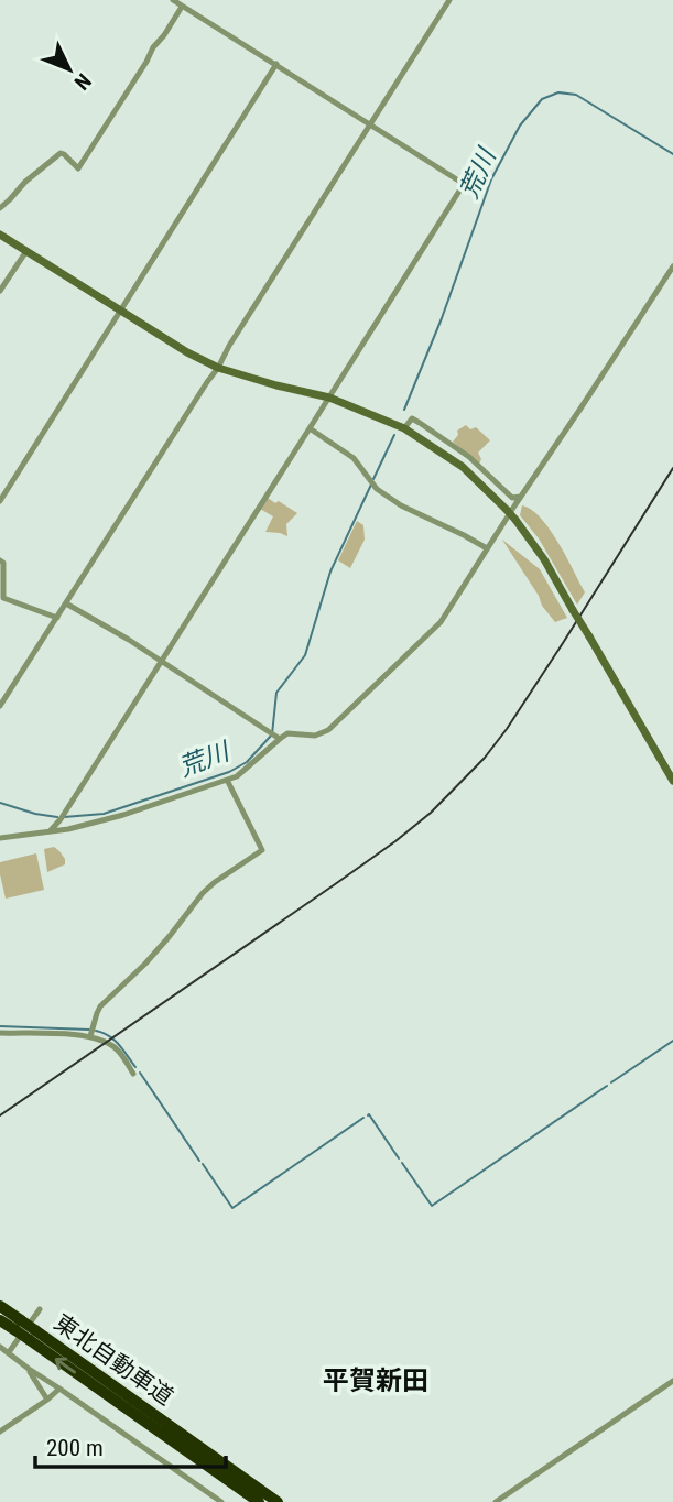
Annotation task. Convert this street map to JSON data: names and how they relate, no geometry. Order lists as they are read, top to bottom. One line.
{"streets":{"highway":["東北自動車道"]},"districts":["平賀新田"],"water":["荒川"],"scale_bar":"200 m","north":"bottom right"}
